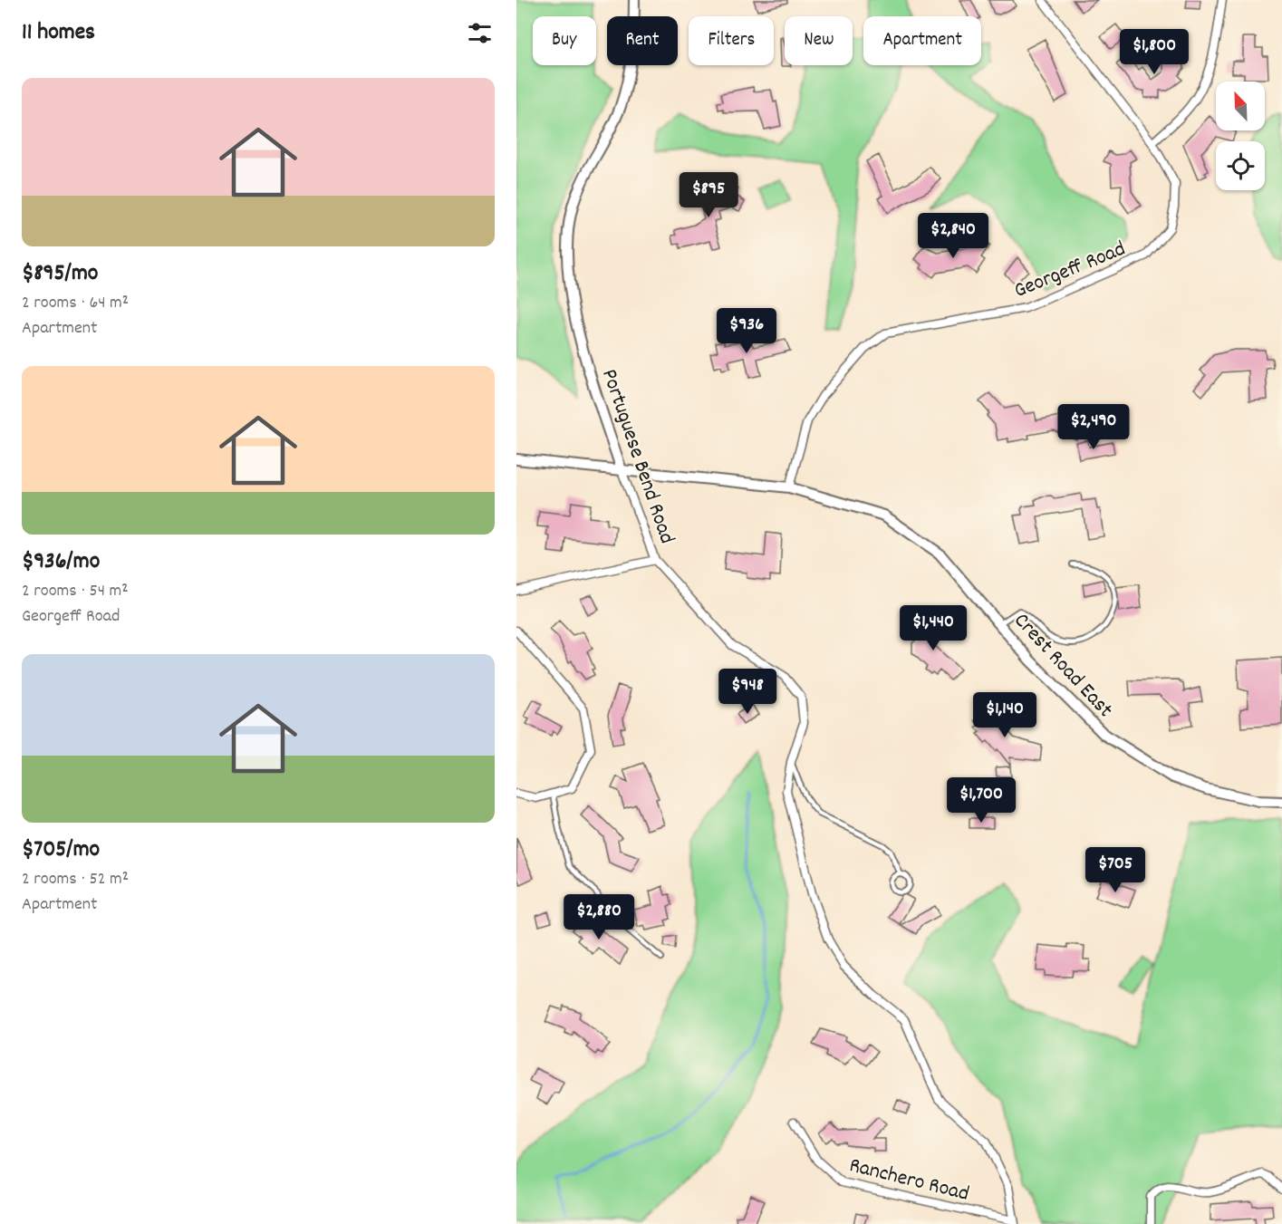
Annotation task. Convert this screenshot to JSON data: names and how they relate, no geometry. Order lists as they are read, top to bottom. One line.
{"streets":{"street":["Georgeff Road","Portuguese Bend Road","Crest Road East","Ranchero Road"]},"crossings":[["Georgeff Road","Crest Road East"],["Portuguese Bend Road","Crest Road East"],["Portuguese Bend Road","Ranchero Road"]],"north":"top left","page":{"heading":"11 homes","chip":["Buy","Rent","Filters","New","Apartment"],"price":["$1,800","$895","$2,840","$936","$2,490","$1,440","$948","$1,140","$1,700","$705","$2,880"],"list":[{"name":"$895/mo","note":"2 rooms · 64 m² · Apartment"},{"name":"$936/mo","note":"2 rooms · 54 m² · Georgeff Road"},{"name":"$705/mo","note":"2 rooms · 52 m² · Apartment"}]}}
